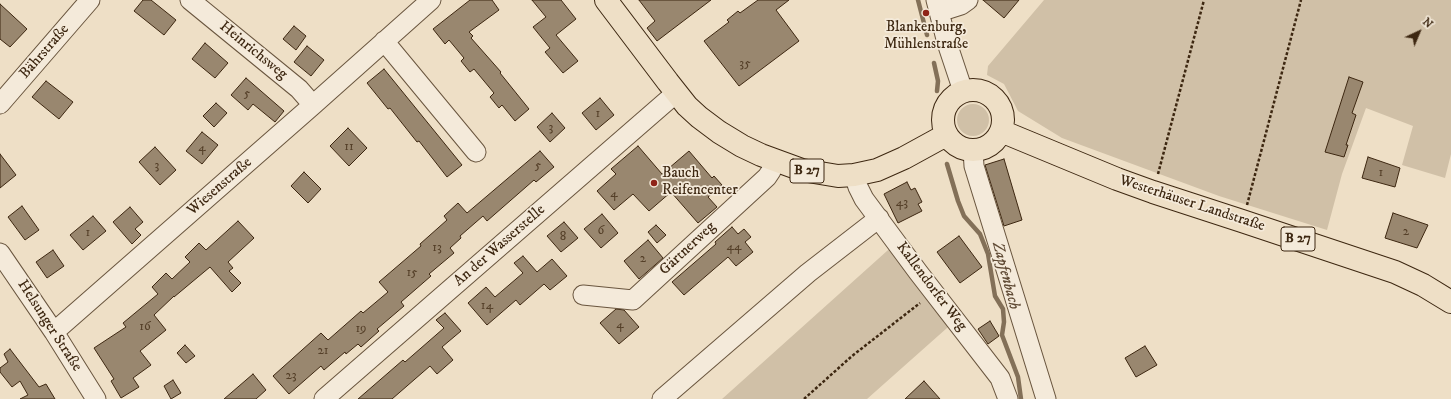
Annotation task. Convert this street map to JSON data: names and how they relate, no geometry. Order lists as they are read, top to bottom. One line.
{"streets":{"main road":["B 27","Westerhäuser Landstraße"],"street":["Heinrichsweg","Bährstraße","Wiesenstraße","An der Wasserstelle","Gärtnerweg","Kallendorfer Weg","Helsunger Straße"]},"crossings":[["Heinrichsweg","Wiesenstraße"],["B 27","Westerhäuser Landstraße"],["B 27","An der Wasserstelle"],["B 27","Gärtnerweg"],["B 27","Kallendorfer Weg"],["Wiesenstraße","Helsunger Straße"]],"water":["Zapfenbach"],"places":["Blankenburg, Mühlenstraße","Bauch Reifencenter"],"house_numbers":["35","5","1","3","11","4","3","5","1","4","43","6","2","1","8","44","13","2","15","14","4","16","19","21","23"],"north":"top right"}
